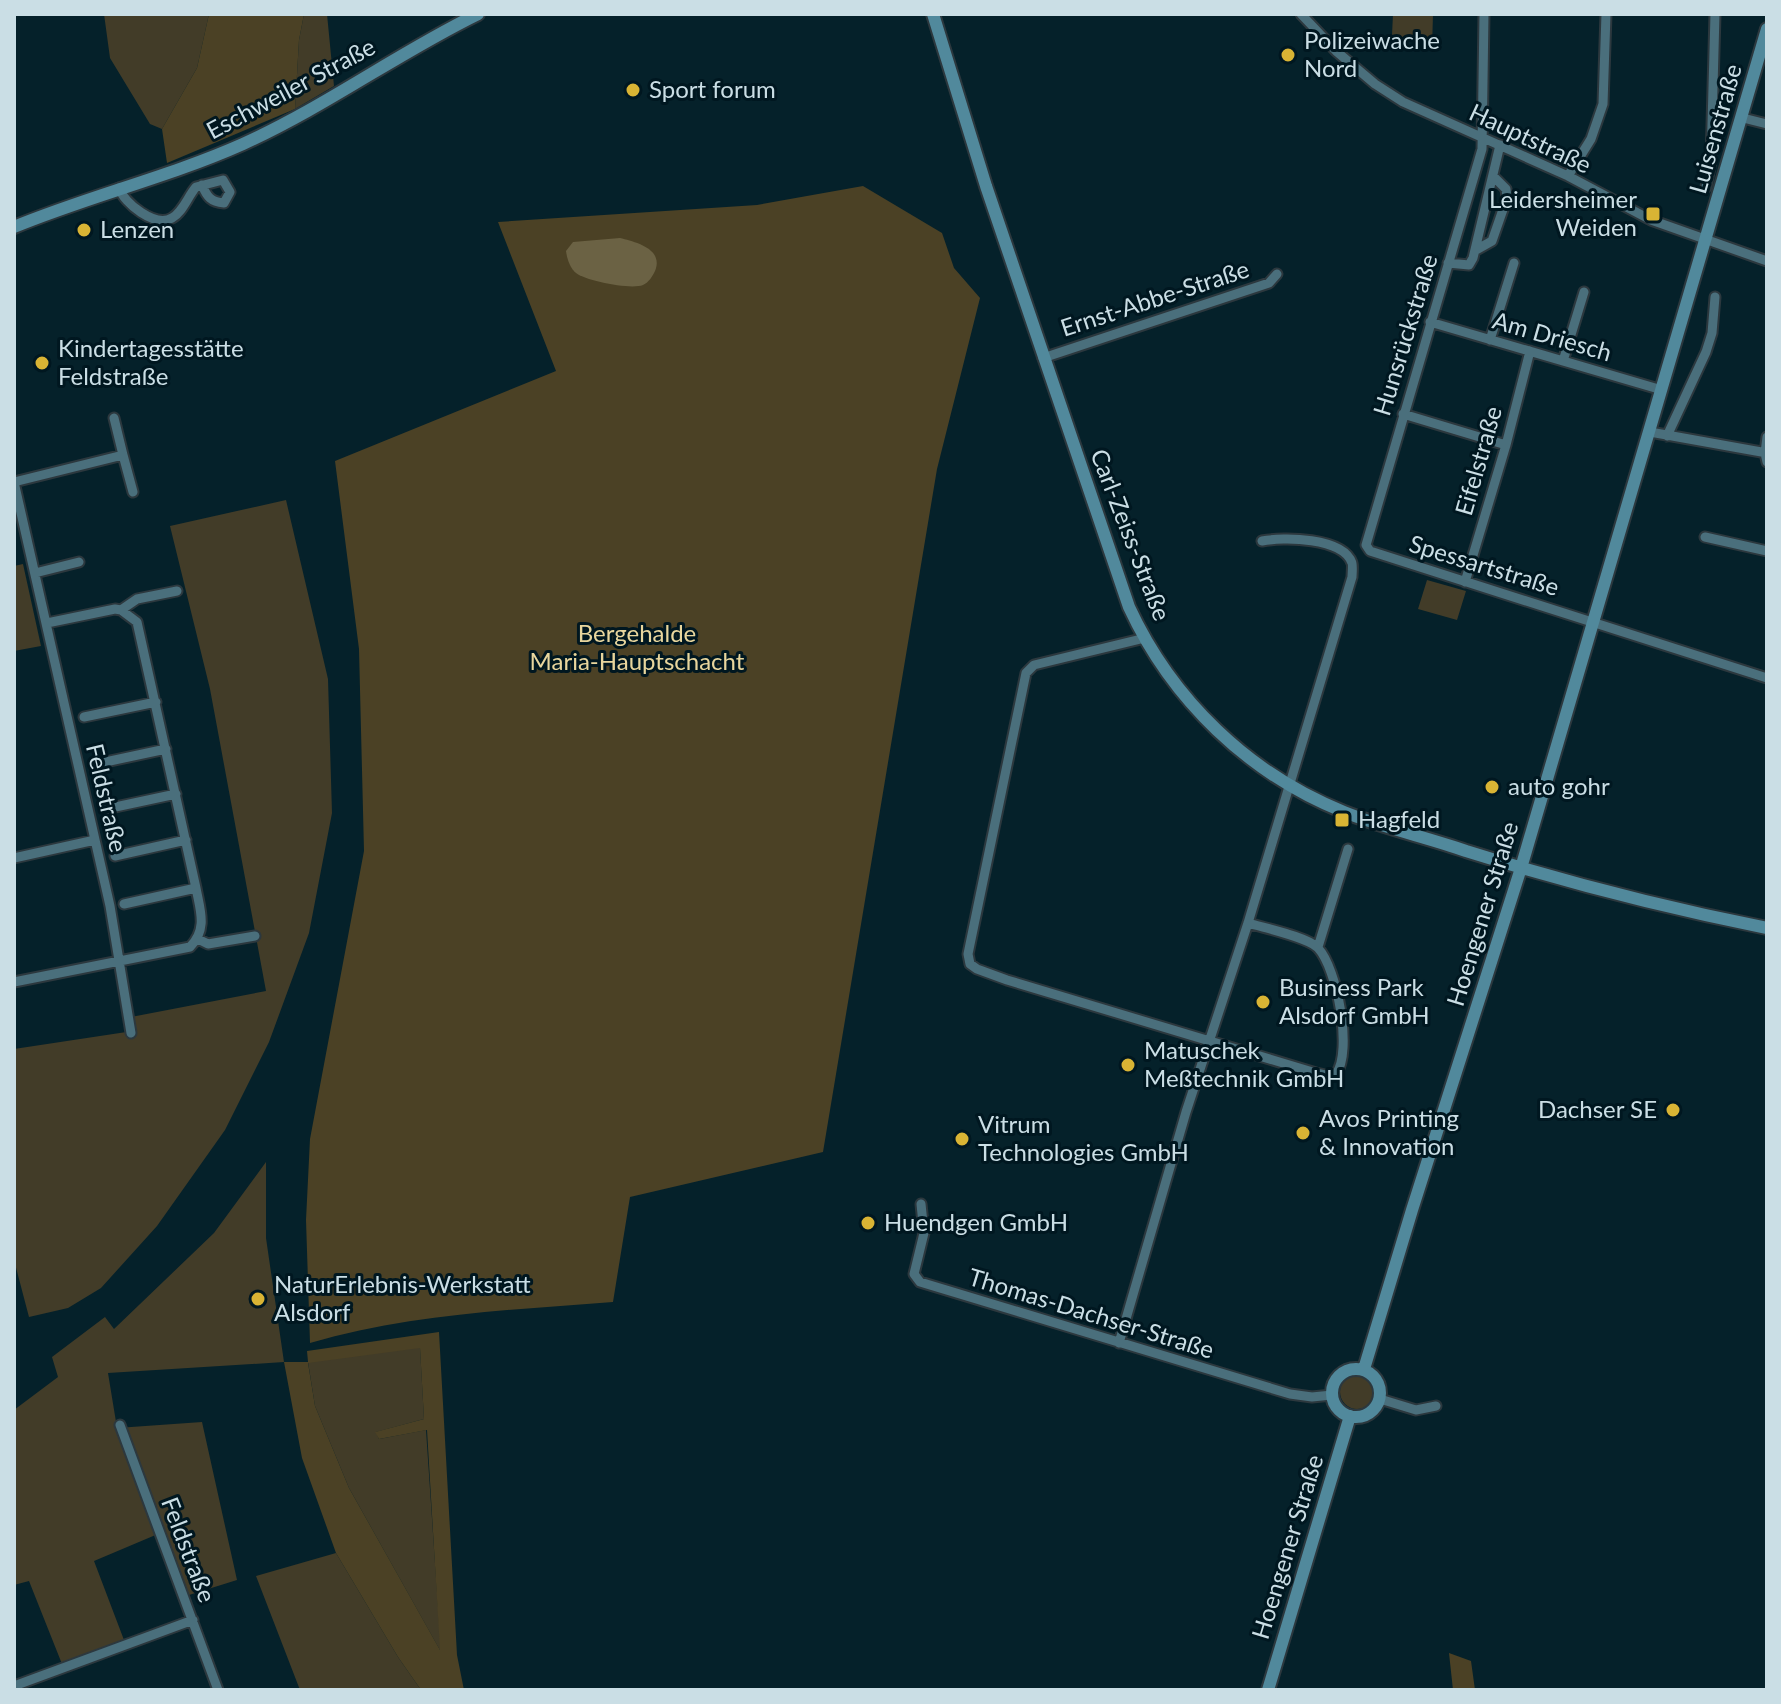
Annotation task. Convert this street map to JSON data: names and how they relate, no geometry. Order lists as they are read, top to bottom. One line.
{"streets":{"street":["Eschweiler Straße","Luisenstraße","Hauptstraße","Ernst-Abbe-Straße","Hunsrückstraße","Am Driesch","Eifelstraße","Carl-Zeiss-Straße","Spessartstraße","Feldstraße","Hoengener Straße","Thomas-Dachser-Straße"]},"crossings":[["Luisenstraße","Hauptstraße"],["Luisenstraße","Hoengener Straße"],["Hauptstraße","Hunsrückstraße"],["Hauptstraße","Hoengener Straße"],["Ernst-Abbe-Straße","Carl-Zeiss-Straße"],["Hunsrückstraße","Am Driesch"],["Hunsrückstraße","Spessartstraße"],["Am Driesch","Eifelstraße"],["Am Driesch","Hoengener Straße"],["Eifelstraße","Spessartstraße"],["Carl-Zeiss-Straße","Hoengener Straße"],["Spessartstraße","Hoengener Straße"],["Hoengener Straße","Thomas-Dachser-Straße"]],"parks":["Bergehalde Maria-Hauptschacht"],"places":{"other":["Polizeiwache Nord","Sport forum","Lenzen","Kindertagesstätte Feldstraße","auto gohr","Business Park Alsdorf GmbH","Matuschek Meßtechnik GmbH","Dachser SE","Avos Printing & Innovation","Vitrum Technologies GmbH","Huendgen GmbH","NaturErlebnis-Werkstatt Alsdorf"],"transit":["Leidersheimer Weiden","Hagfeld"]}}
